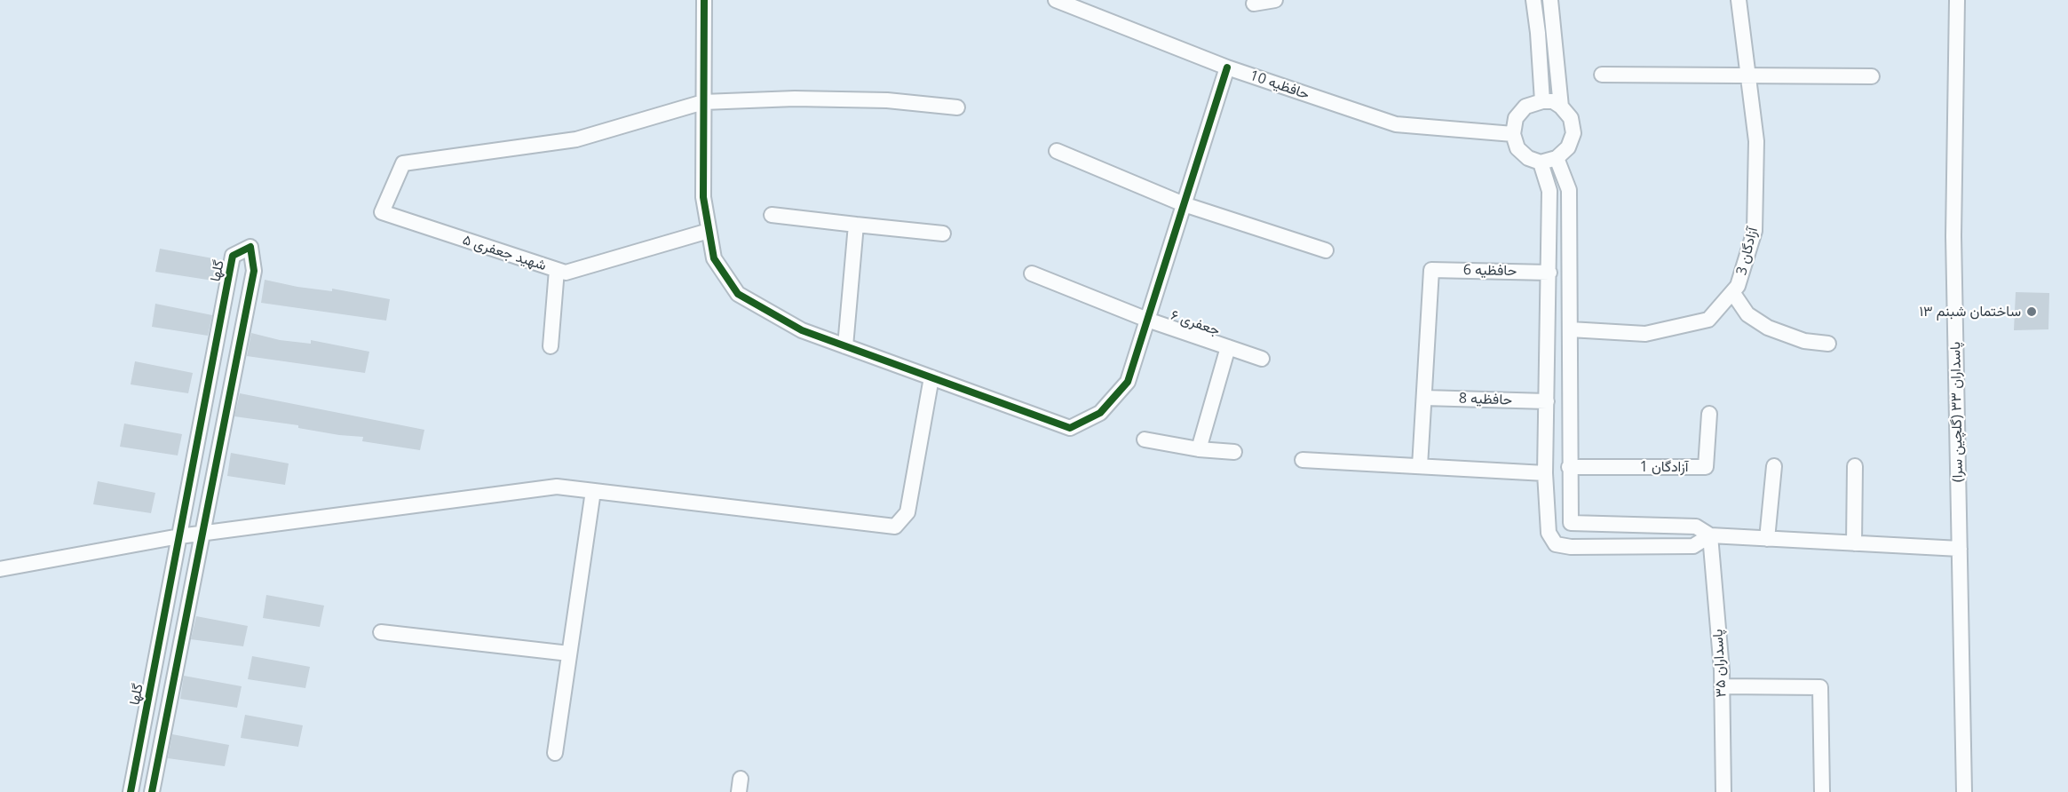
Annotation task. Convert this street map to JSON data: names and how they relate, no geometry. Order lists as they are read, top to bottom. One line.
{"streets":{"street":["حافظیه 10","آزادگان 3","شهید جعفری ۵","گلها","حافظیه 6","جعفری ۶","حافظیه 8","پاسداران ۳۳ (گلچین سرا)","آزادگان 1","پاسداران ۳۵"]},"crossings":[["حافظیه 6","حافظیه 8"]],"places":["ساختمان شبنم ۱۳"]}
